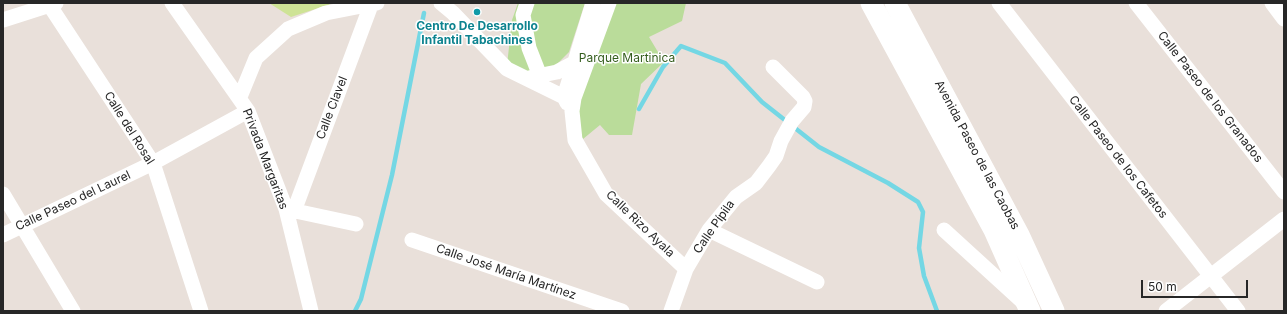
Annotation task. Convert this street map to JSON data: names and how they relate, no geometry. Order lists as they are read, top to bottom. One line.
{"streets":{"main road":["Avenida Paseo de las Caobas"],"street":["Calle Paseo de los Granados","Calle Clavel","Calle del Rosal","Calle Paseo de los Cafetos","Privada Margaritas","Calle Paseo del Laurel","Calle Rizo Ayala","Calle Pípila","Calle José María Martínez"]},"crossings":[["Calle Clavel","Privada Margaritas"],["Calle del Rosal","Calle Paseo del Laurel"],["Privada Margaritas","Calle Paseo del Laurel"],["Calle Rizo Ayala","Calle Pípila"]],"parks":["Parque Martinica"],"places":["Centro De Desarrollo Infantil Tabachines"],"scale_bar":"50 m"}
